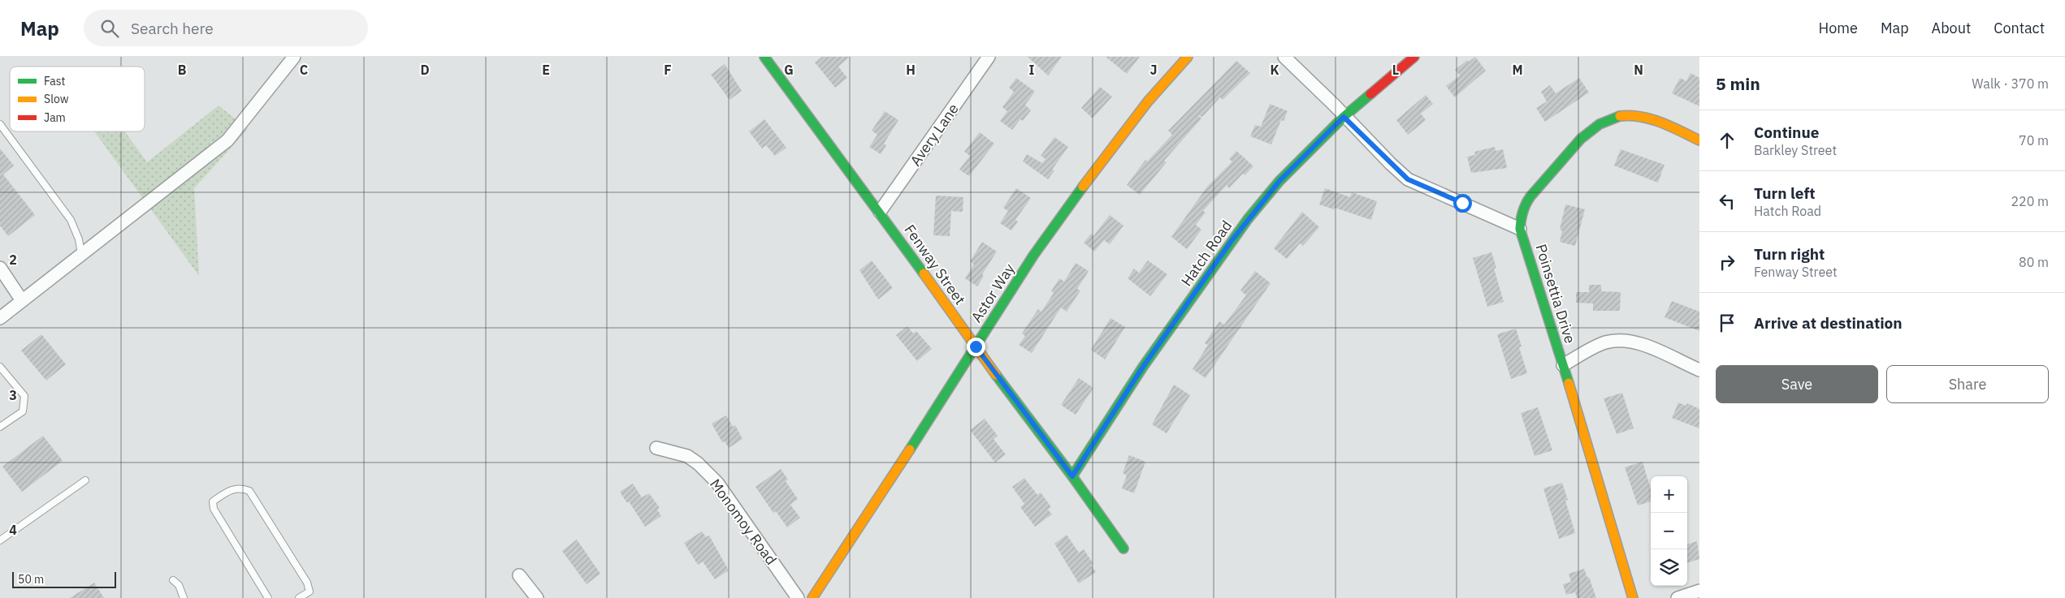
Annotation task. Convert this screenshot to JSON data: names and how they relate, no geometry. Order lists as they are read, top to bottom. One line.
{"streets":{"street":["Avery Lane","Hatch Road","Fenway Street","Astor Way","Poinsettia Drive","Monomoy Road"]},"crossings":[["Avery Lane","Fenway Street"],["Hatch Road","Fenway Street"],["Fenway Street","Astor Way"]],"legend":["Fast","Slow","Jam"],"scale_bar":"50 m","page":{"header":"Map","search":"Search here","nav":["Home","Map","About","Contact"],"heading":["5 min","Walk · 370 m"],"list":[["Continue","Barkley Street","70 m"],["Turn left","Hatch Road","220 m"],["Turn right","Fenway Street","80 m"],"Arrive at destination"],"buttons":["Save","Share"],"map_buttons":["+","−"],"scale":"50 m"},"grid":{"columns":["B","C","D","E","F","G","H","I","J","K","L","M","N"],"rows":["2","3","4"]}}
